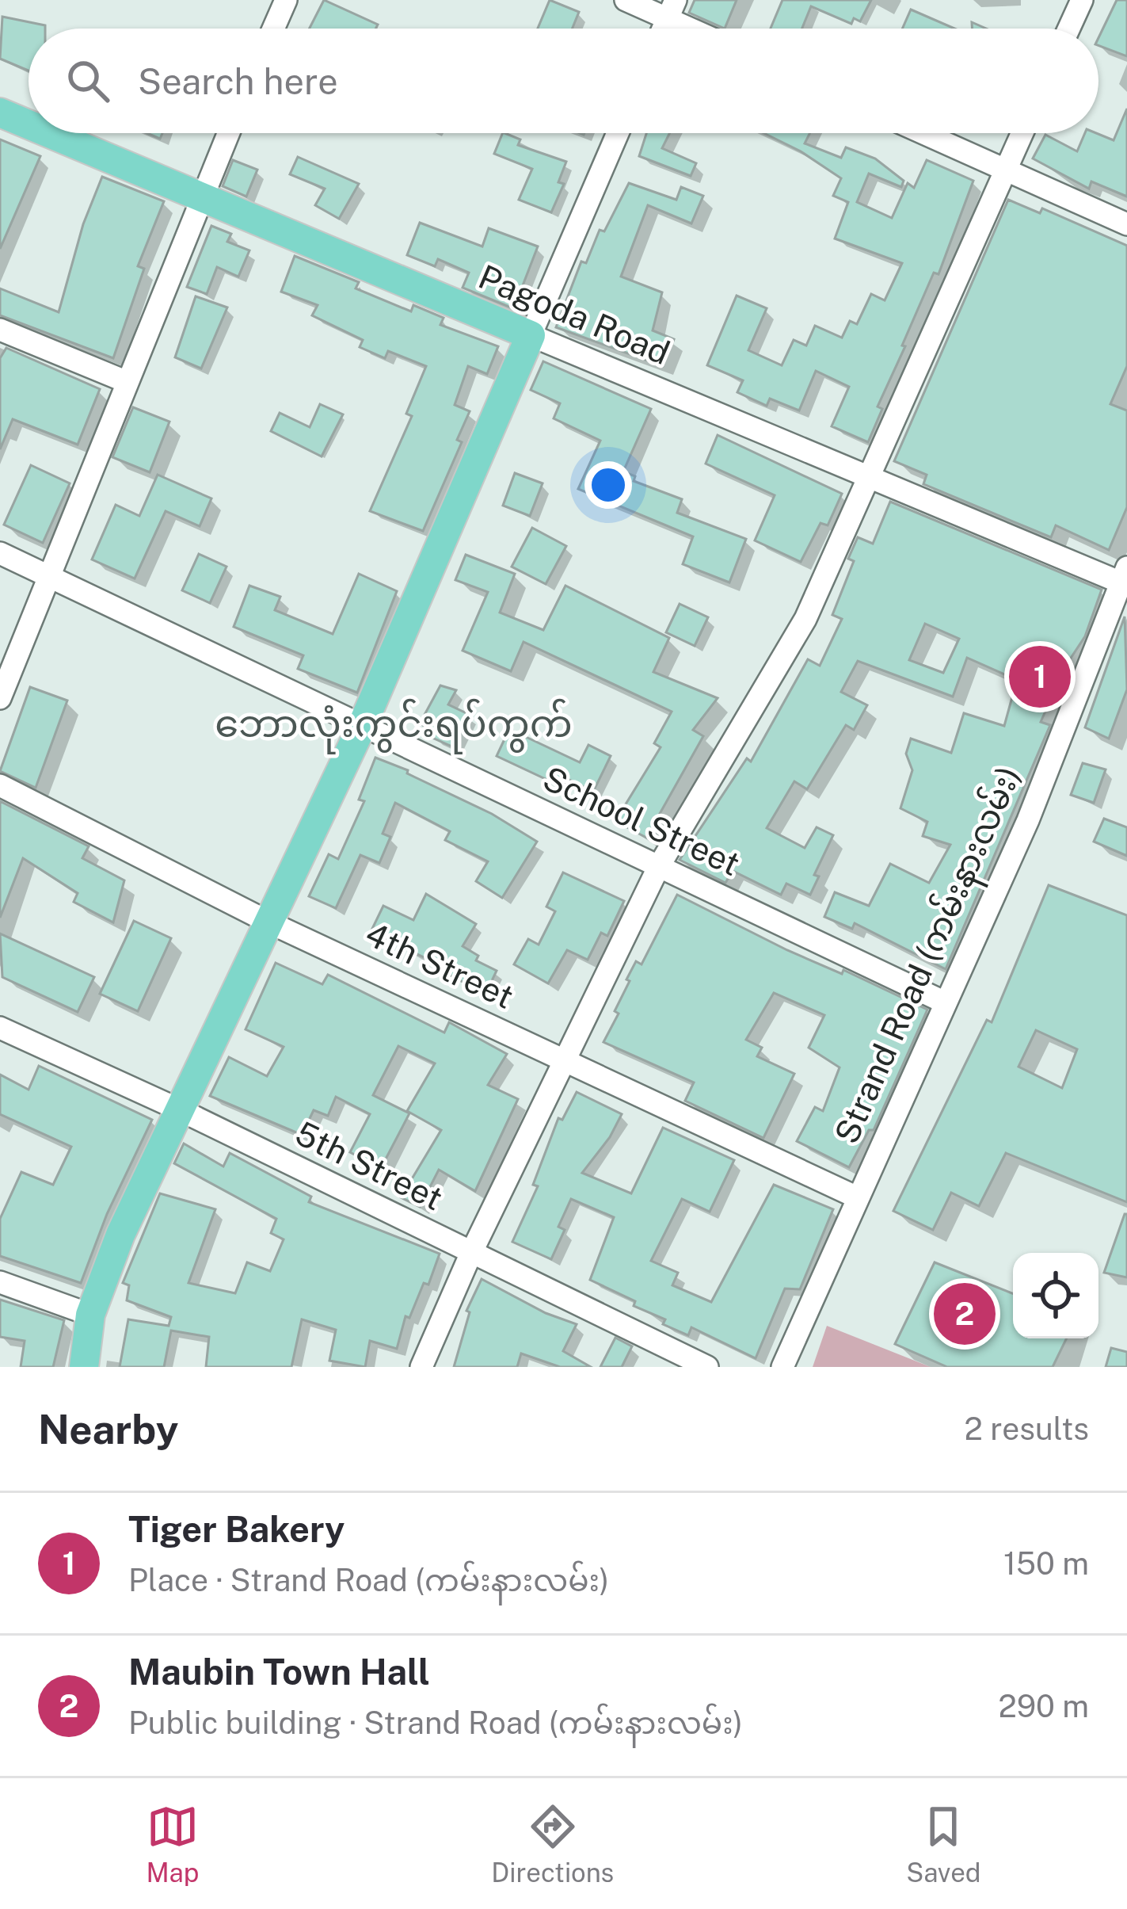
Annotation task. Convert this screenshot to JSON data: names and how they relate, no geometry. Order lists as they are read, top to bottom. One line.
{"streets":{"main road":["Pagoda Road"],"street":["School Street","Strand Road (ကမ်းနားလမ်း)","4th Street","5th Street"]},"crossings":[["Pagoda Road","Strand Road (ကမ်းနားလမ်း)"],["School Street","Strand Road (ကမ်းနားလမ်း)"],["Strand Road (ကမ်းနားလမ်း)","4th Street"]],"districts":["ဘောလုံးကွင်းရပ်ကွက်"],"page":{"search":"Search here","pins":["1","2"],"heading":["Nearby","2 results"],"list":[{"mark":"1","name":"Tiger Bakery","note":"Place · Strand Road (ကမ်းနားလမ်း)","value":"150 m"},{"mark":"2","name":"Maubin Town Hall","note":"Public building · Strand Road (ကမ်းနားလမ်း)","value":"290 m"}],"nav":["Map","Directions","Saved"]}}
